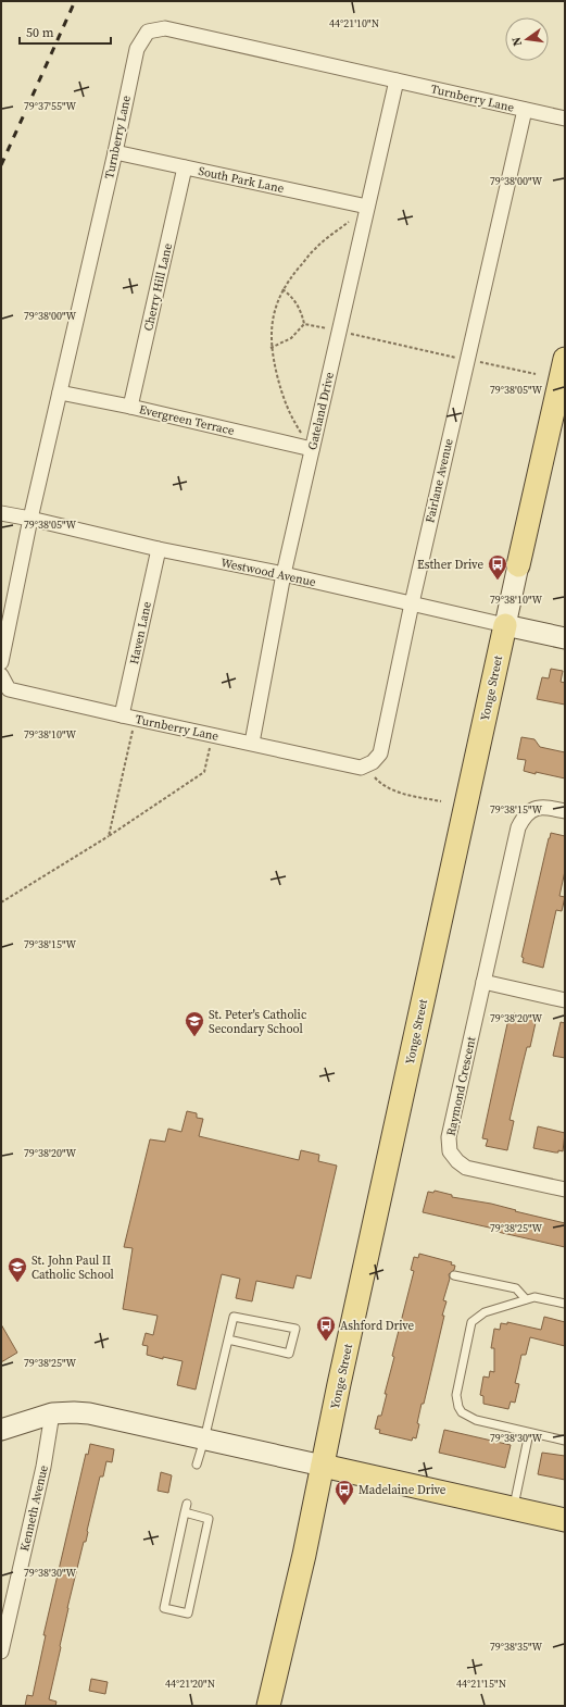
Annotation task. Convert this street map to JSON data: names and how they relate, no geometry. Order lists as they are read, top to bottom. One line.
{"streets":{"main road":["Yonge Street"],"street":["Turnberry Lane","South Park Lane","Cherry Hill Lane","Gateland Drive","Evergreen Terrace","Fairlane Avenue","Westwood Avenue","Haven Lane","Raymond Crescent","Kenneth Avenue"]},"crossings":[["Turnberry Lane","South Park Lane"],["Turnberry Lane","Gateland Drive"],["Turnberry Lane","Evergreen Terrace"],["Turnberry Lane","Fairlane Avenue"],["Turnberry Lane","Westwood Avenue"],["Turnberry Lane","Haven Lane"],["South Park Lane","Cherry Hill Lane"],["South Park Lane","Gateland Drive"],["Cherry Hill Lane","Evergreen Terrace"],["Gateland Drive","Evergreen Terrace"],["Gateland Drive","Westwood Avenue"],["Fairlane Avenue","Westwood Avenue"],["Westwood Avenue","Haven Lane"],["Westwood Avenue","Yonge Street"]],"places":{"bus stop":["Esther Drive","Ashford Drive","Madelaine Drive"],"school or university":["St. Peter's Catholic Secondary School","St. John Paul II Catholic School"]},"scale_bar":"50 m","north":"left","coordinates":["44°21'10\"N","79°37'55\"W","79°38'00\"W","79°38'05\"W","79°38'10\"W","79°38'15\"W","79°38'20\"W","79°38'25\"W","79°38'30\"W","79°38'35\"W","44°21'20\"N","44°21'15\"N"]}
